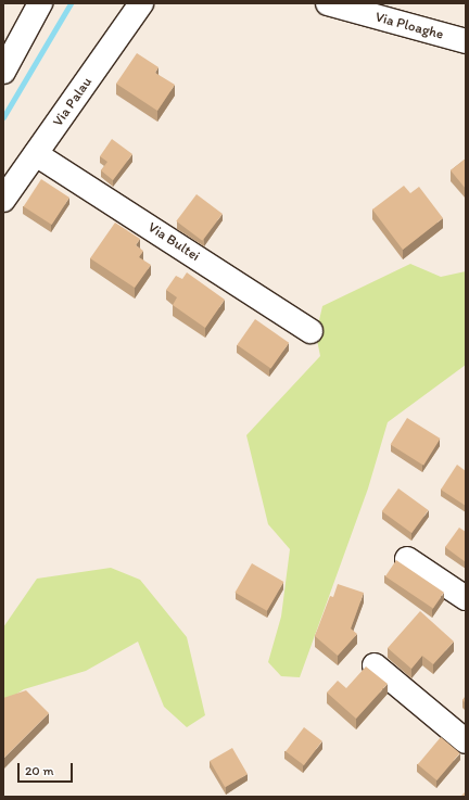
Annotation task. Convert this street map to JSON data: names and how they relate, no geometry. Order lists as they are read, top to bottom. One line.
{"streets":{"street":["Via Ploaghe","Via Palau","Via Bultei"]},"crossings":[["Via Palau","Via Bultei"]],"scale_bar":"20 m"}
